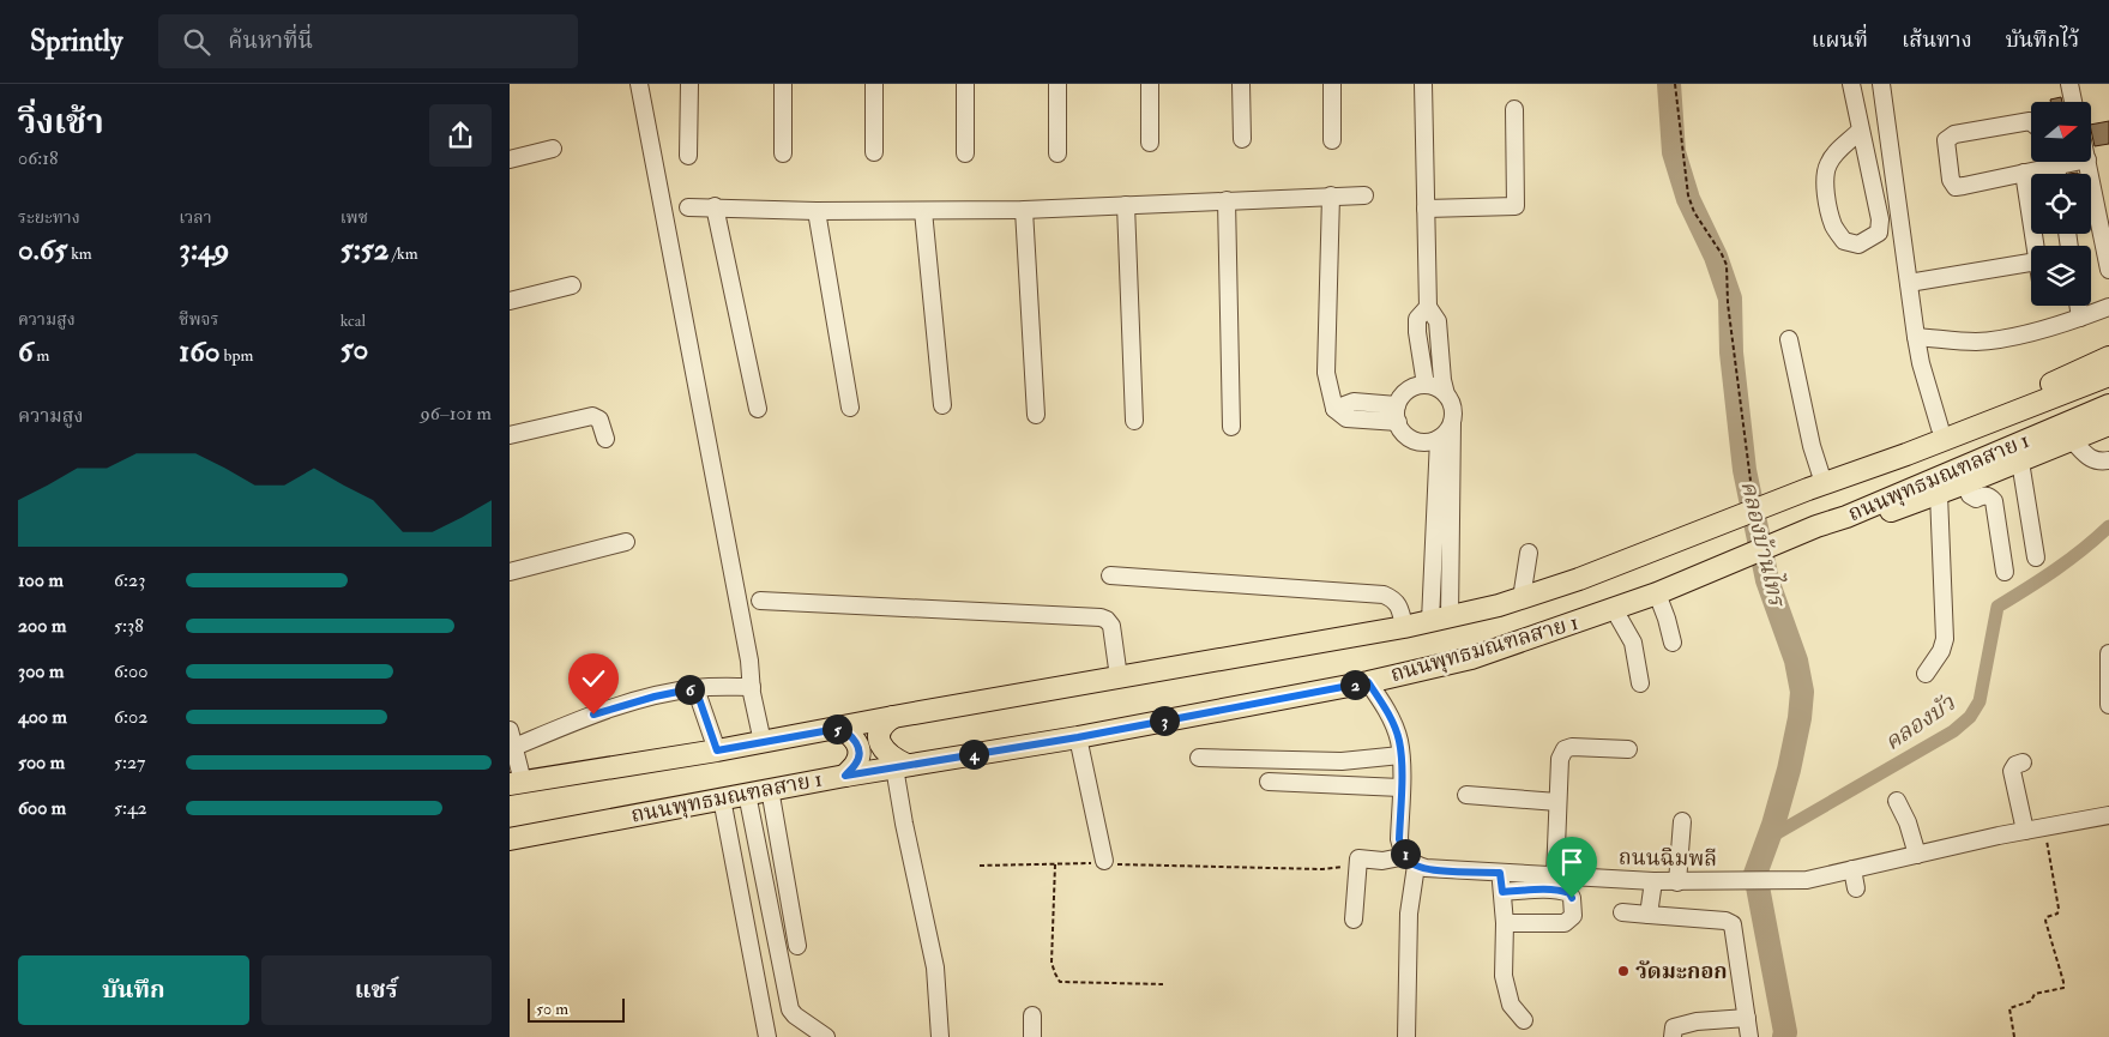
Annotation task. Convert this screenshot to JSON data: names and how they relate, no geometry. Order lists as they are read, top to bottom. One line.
{"streets":{"main road":["ถนนพุทธมณฑลสาย 1"],"street":["ถนนฉิมพลี"]},"water":["คลองบ้านไทร","คลองบัว"],"places":["วัดมะกอก"],"scale_bar":"50 m","north":"right","page":{"header":"Sprintly","search":"ค้นหาที่นี่","nav":["แผนที่","เส้นทาง","บันทึกไว้"],"heading":["วิ่งเช้า","06:18"],"stats":[["ระยะทาง","0.65 km"],["เวลา","3:49"],["เพซ","5:52 /km"],["ความสูง","6 m"],["ชีพจร","160 bpm"],["kcal","50"]],"chart":["ความสูง","96–101 m"],"list":[{"name":"100 m","note":"6:23"},{"name":"200 m","note":"5:38"},{"name":"300 m","note":"6:00"},{"name":"400 m","note":"6:02"},{"name":"500 m","note":"5:27"},{"name":"600 m","note":"5:42"}],"pins":["2","6","3","5","4","1"],"buttons":["บันทึก","แชร์"],"scale":"50 m"}}
